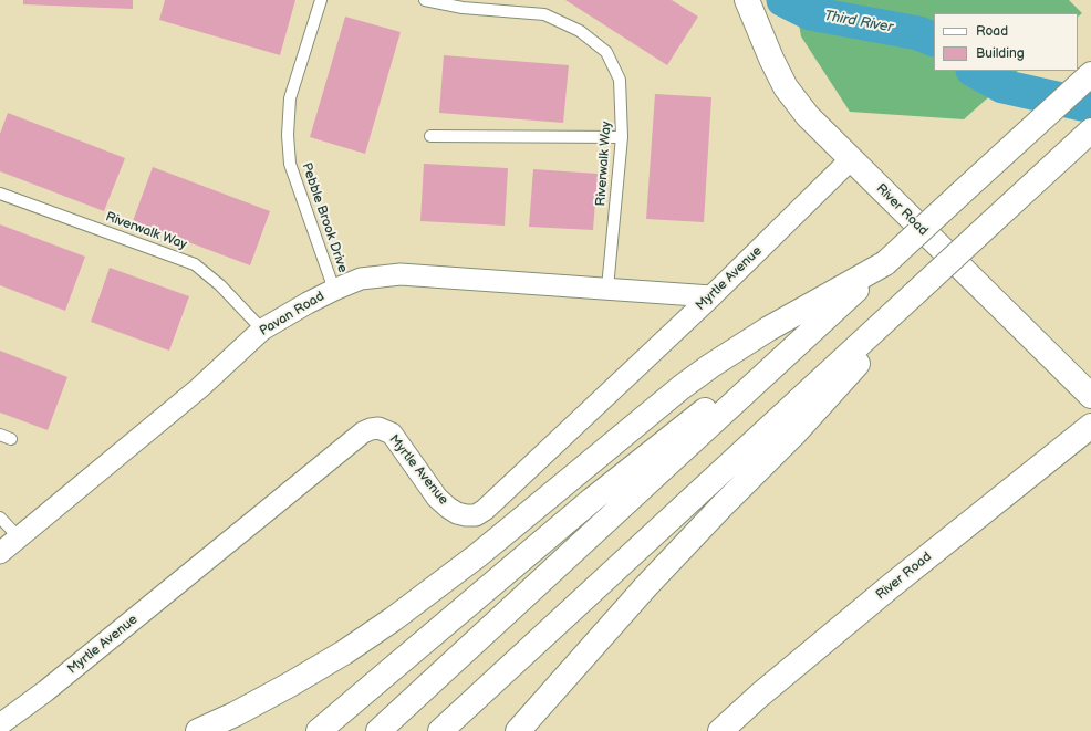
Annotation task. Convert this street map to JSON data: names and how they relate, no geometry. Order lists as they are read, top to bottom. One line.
{"streets":{"main road":["River Road"],"street":["Myrtle Avenue","Pavan Road"],"lane":["Riverwalk Way","Pebble Brook Drive"]},"crossings":[["Riverwalk Way","Pavan Road"],["River Road","Myrtle Avenue"],["Pebble Brook Drive","Pavan Road"],["Myrtle Avenue","Pavan Road"]],"water":["Third River"],"legend":["Road","Building"]}
